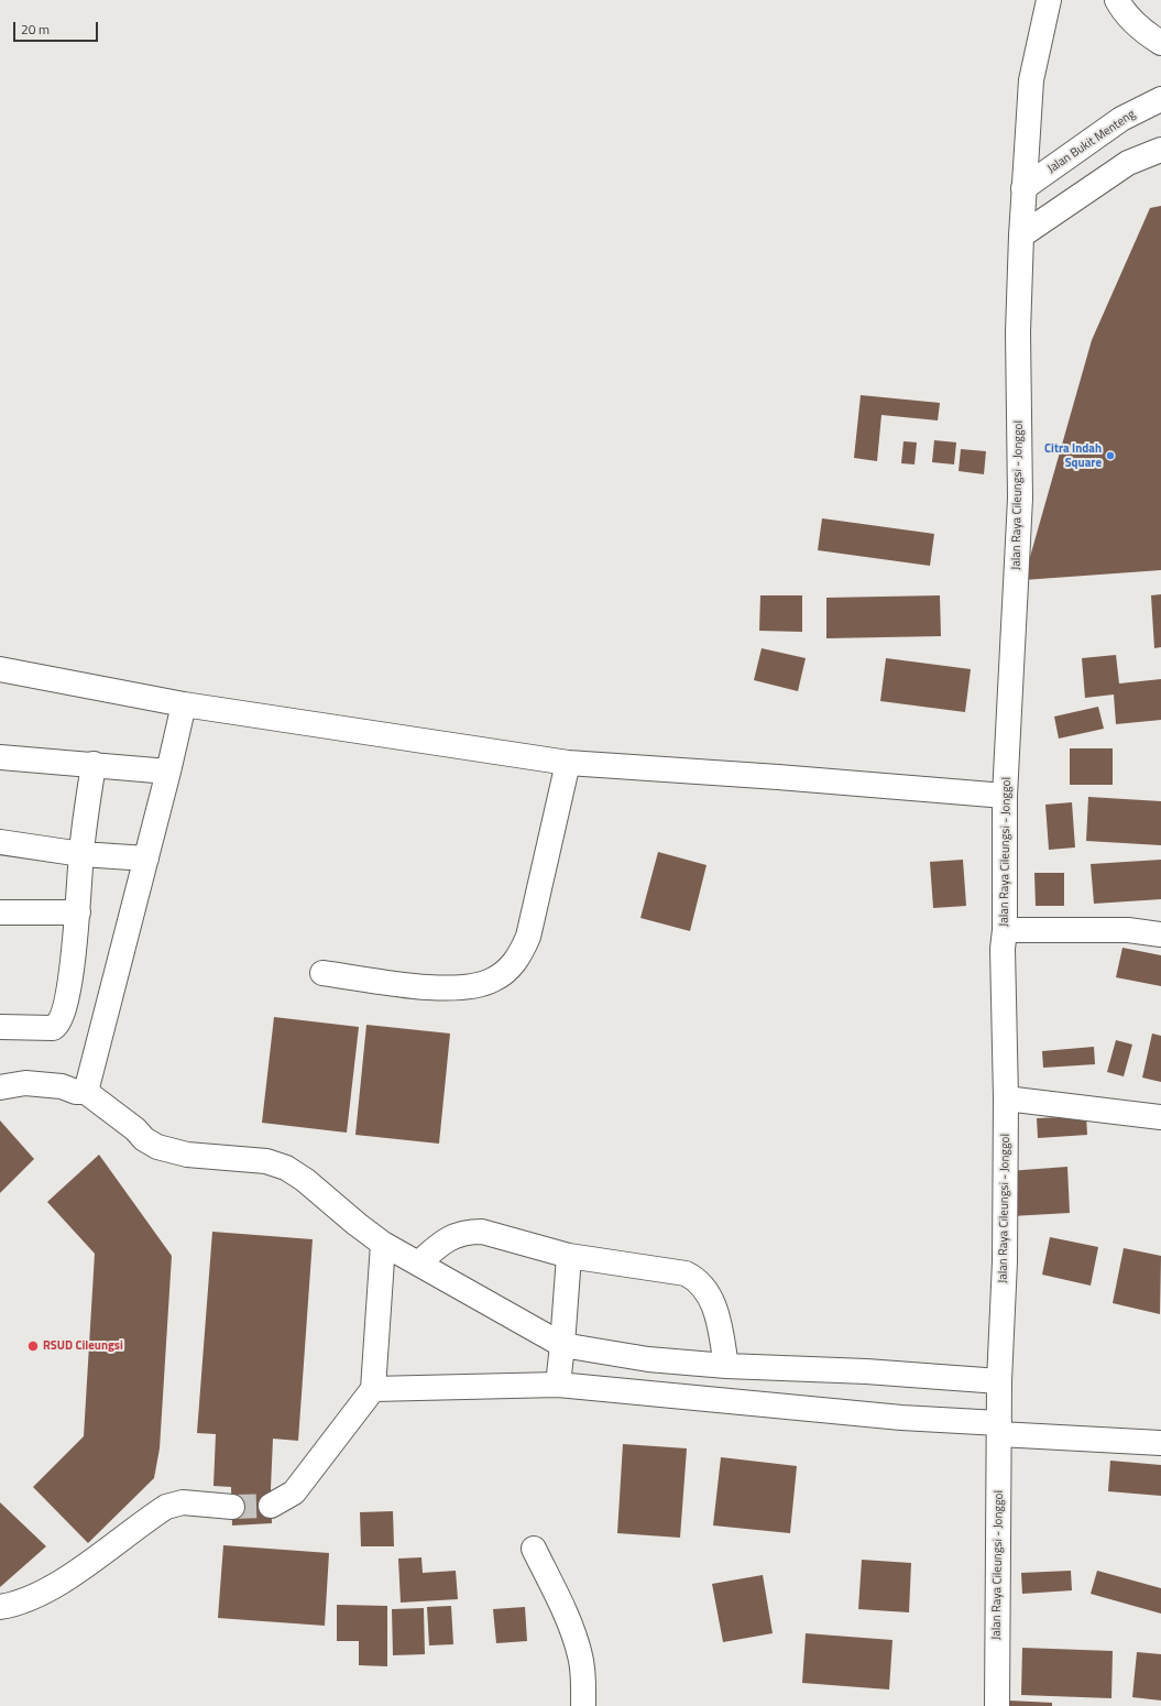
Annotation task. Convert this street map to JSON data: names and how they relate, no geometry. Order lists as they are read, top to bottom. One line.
{"streets":{"street":["Jalan Bukit Menteng","Jalan Raya Cileungsi - Jonggol"]},"crossings":[["Jalan Bukit Menteng","Jalan Raya Cileungsi - Jonggol"]],"places":["Citra Indah Square","RSUD Cileungsi"],"scale_bar":"20 m"}
